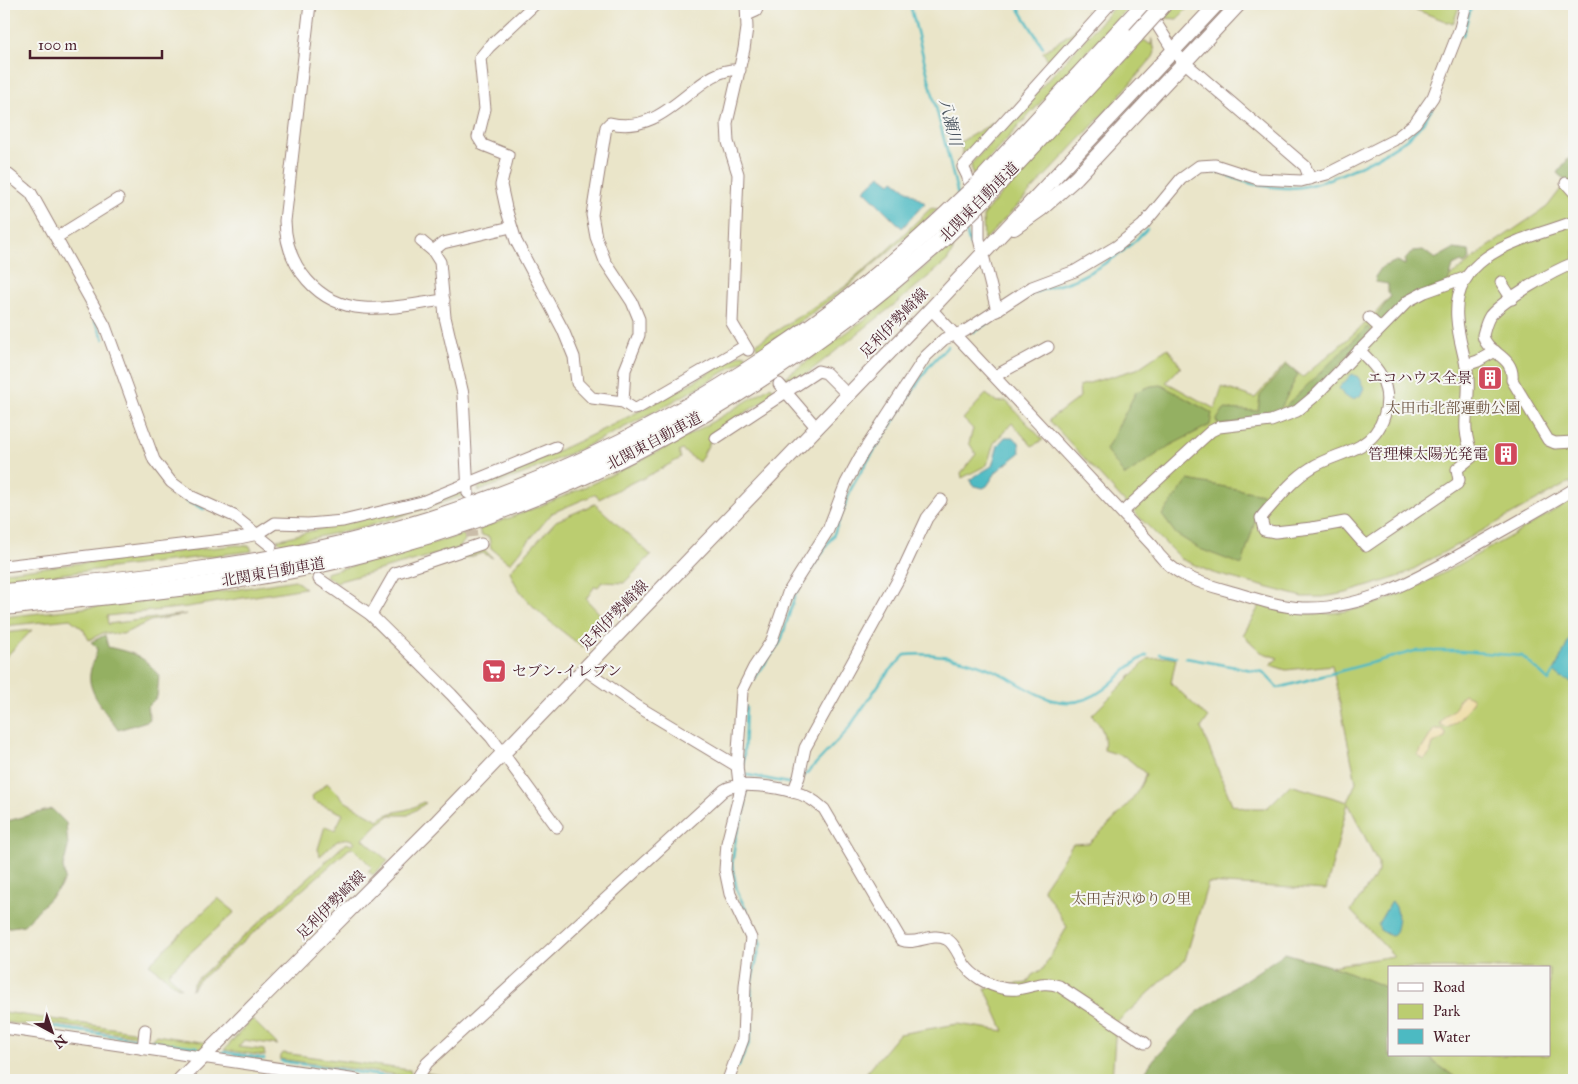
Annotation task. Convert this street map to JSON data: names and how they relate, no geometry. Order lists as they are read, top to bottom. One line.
{"streets":{"highway":["北関東自動車道"],"main road":["足利伊勢崎線"]},"water":["八瀬川"],"parks":["太田市北部運動公園","太田吉沢ゆりの里"],"places":{"building":["エコハウス全景","管理棟太陽光発電"],"supermarket":["セブン-イレブン"]},"legend":["Road","Park","Water"],"scale_bar":"100 m","north":"bottom right"}
